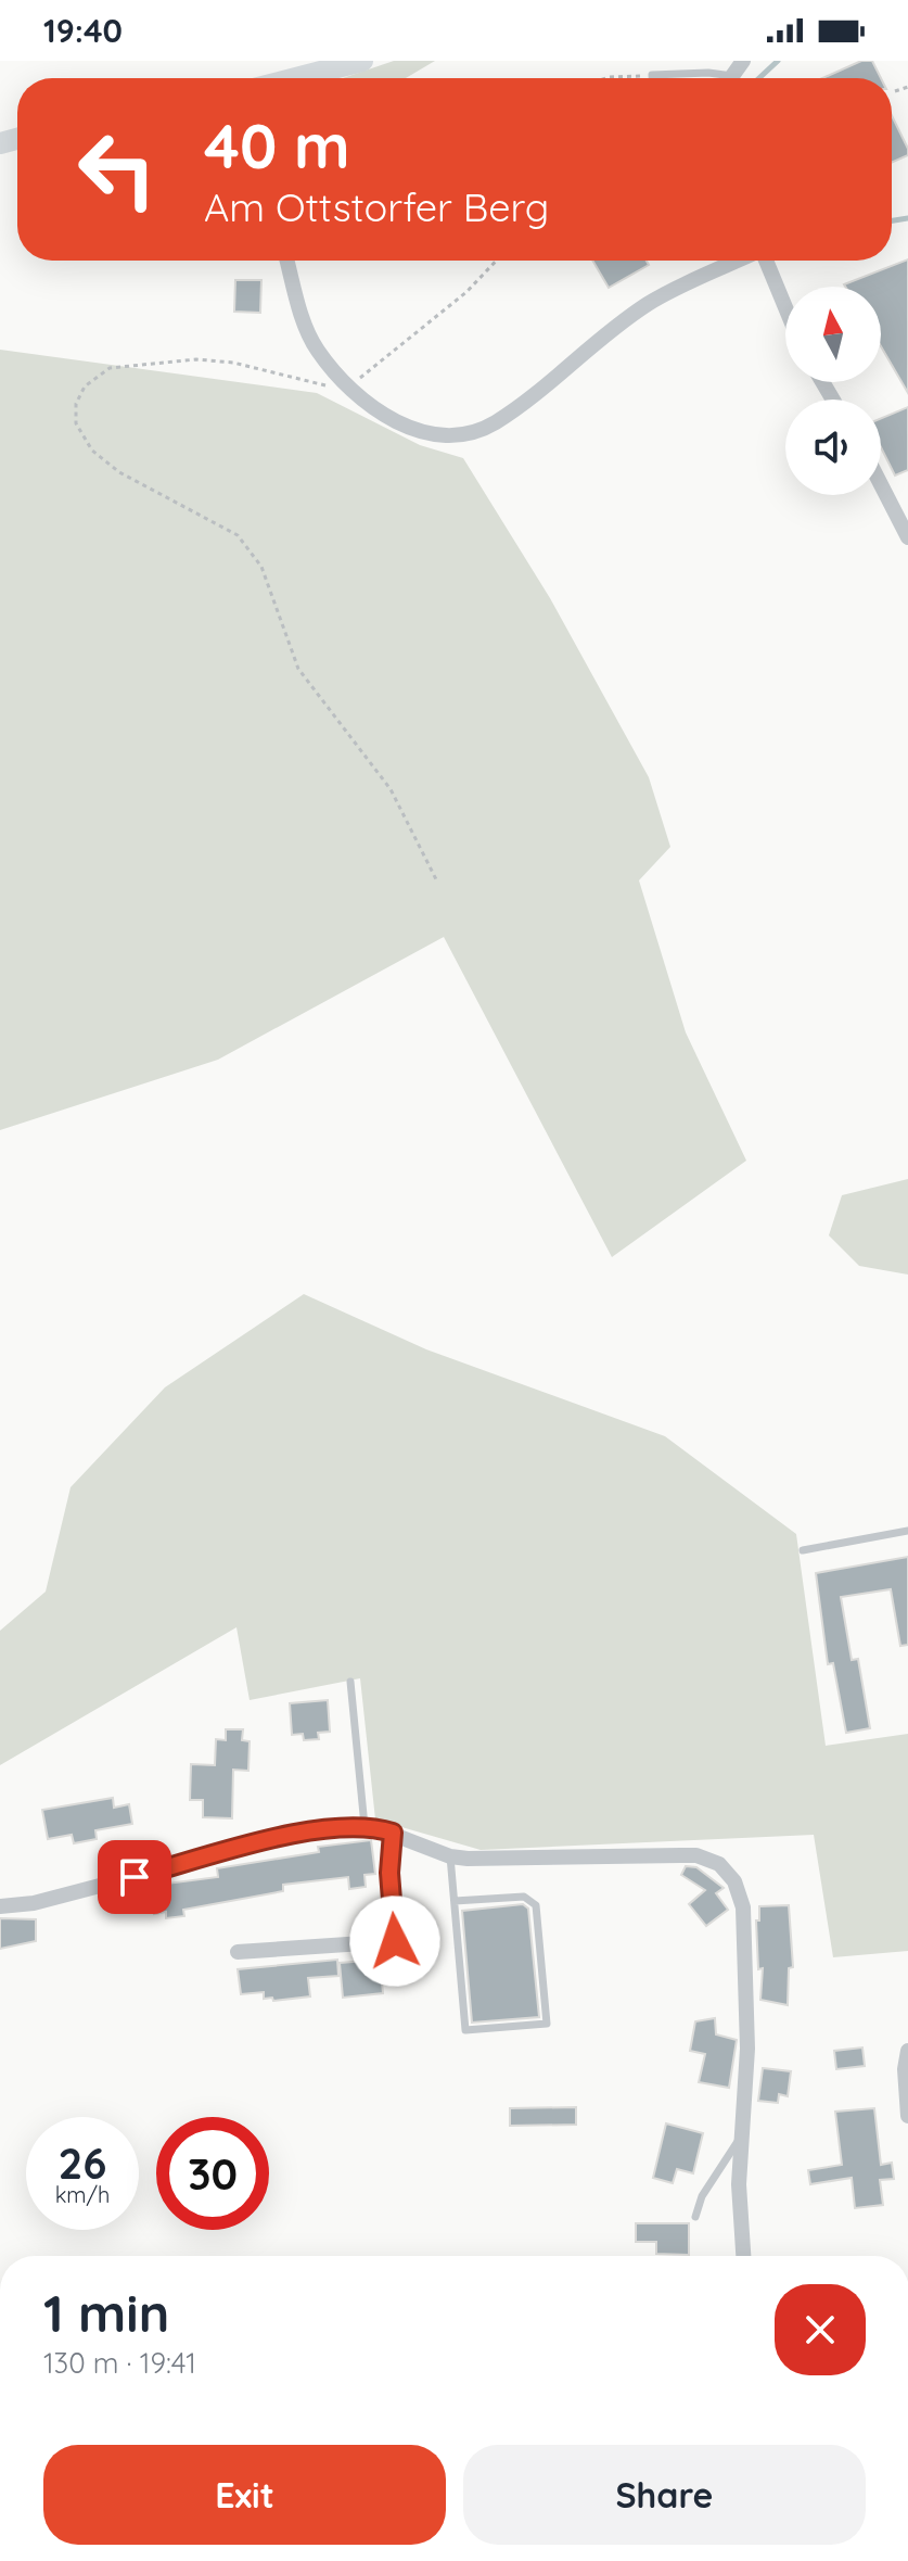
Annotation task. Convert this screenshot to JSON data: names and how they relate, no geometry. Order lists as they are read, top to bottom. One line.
{"north":"top","page":{"status":"19:40","turn":["40 m","Am Ottstorfer Berg"],"speed":"26 km/h","limit":"30","heading":["1 min","130 m · 19:41"],"buttons":["Exit","Share"]}}
